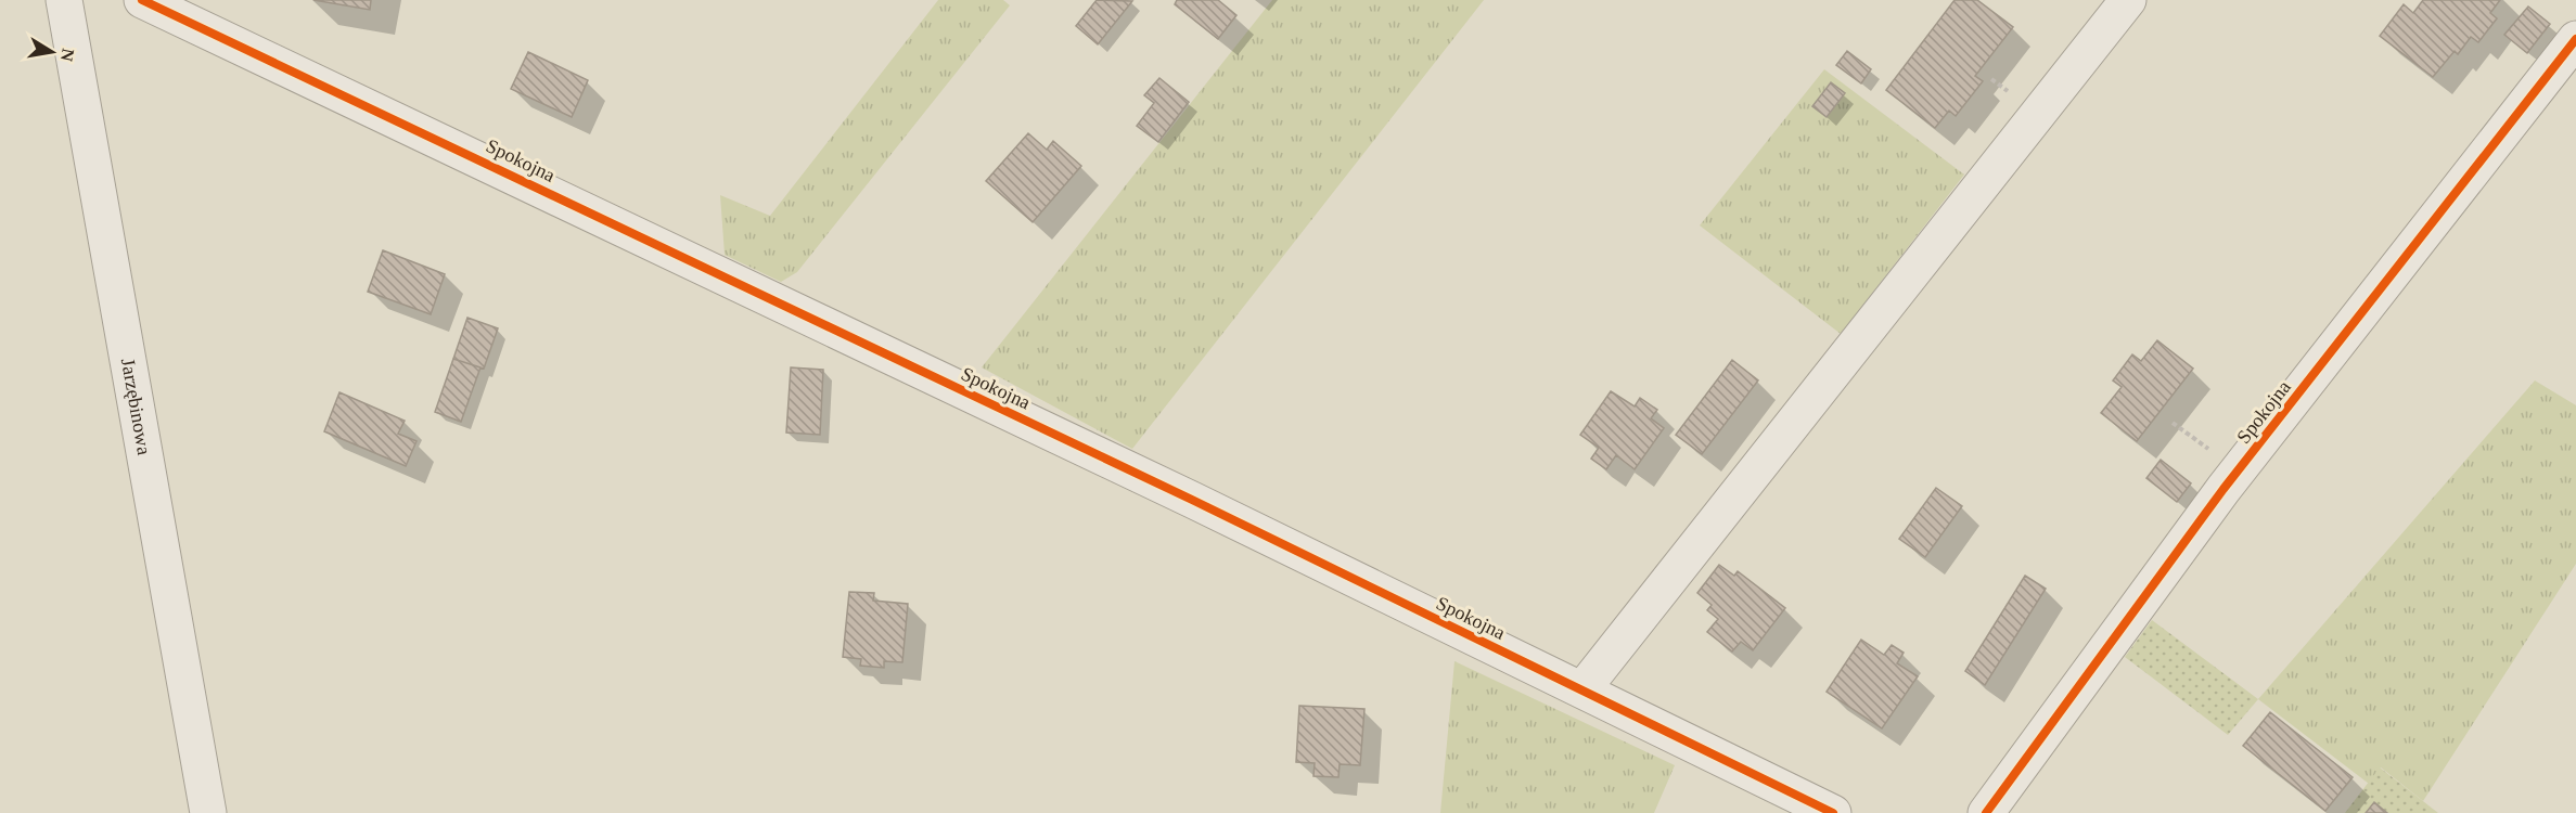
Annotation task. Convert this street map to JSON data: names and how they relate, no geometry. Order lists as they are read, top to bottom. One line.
{"streets":{"street":["Spokojna","Jarzębinowa"]},"north":"right"}
